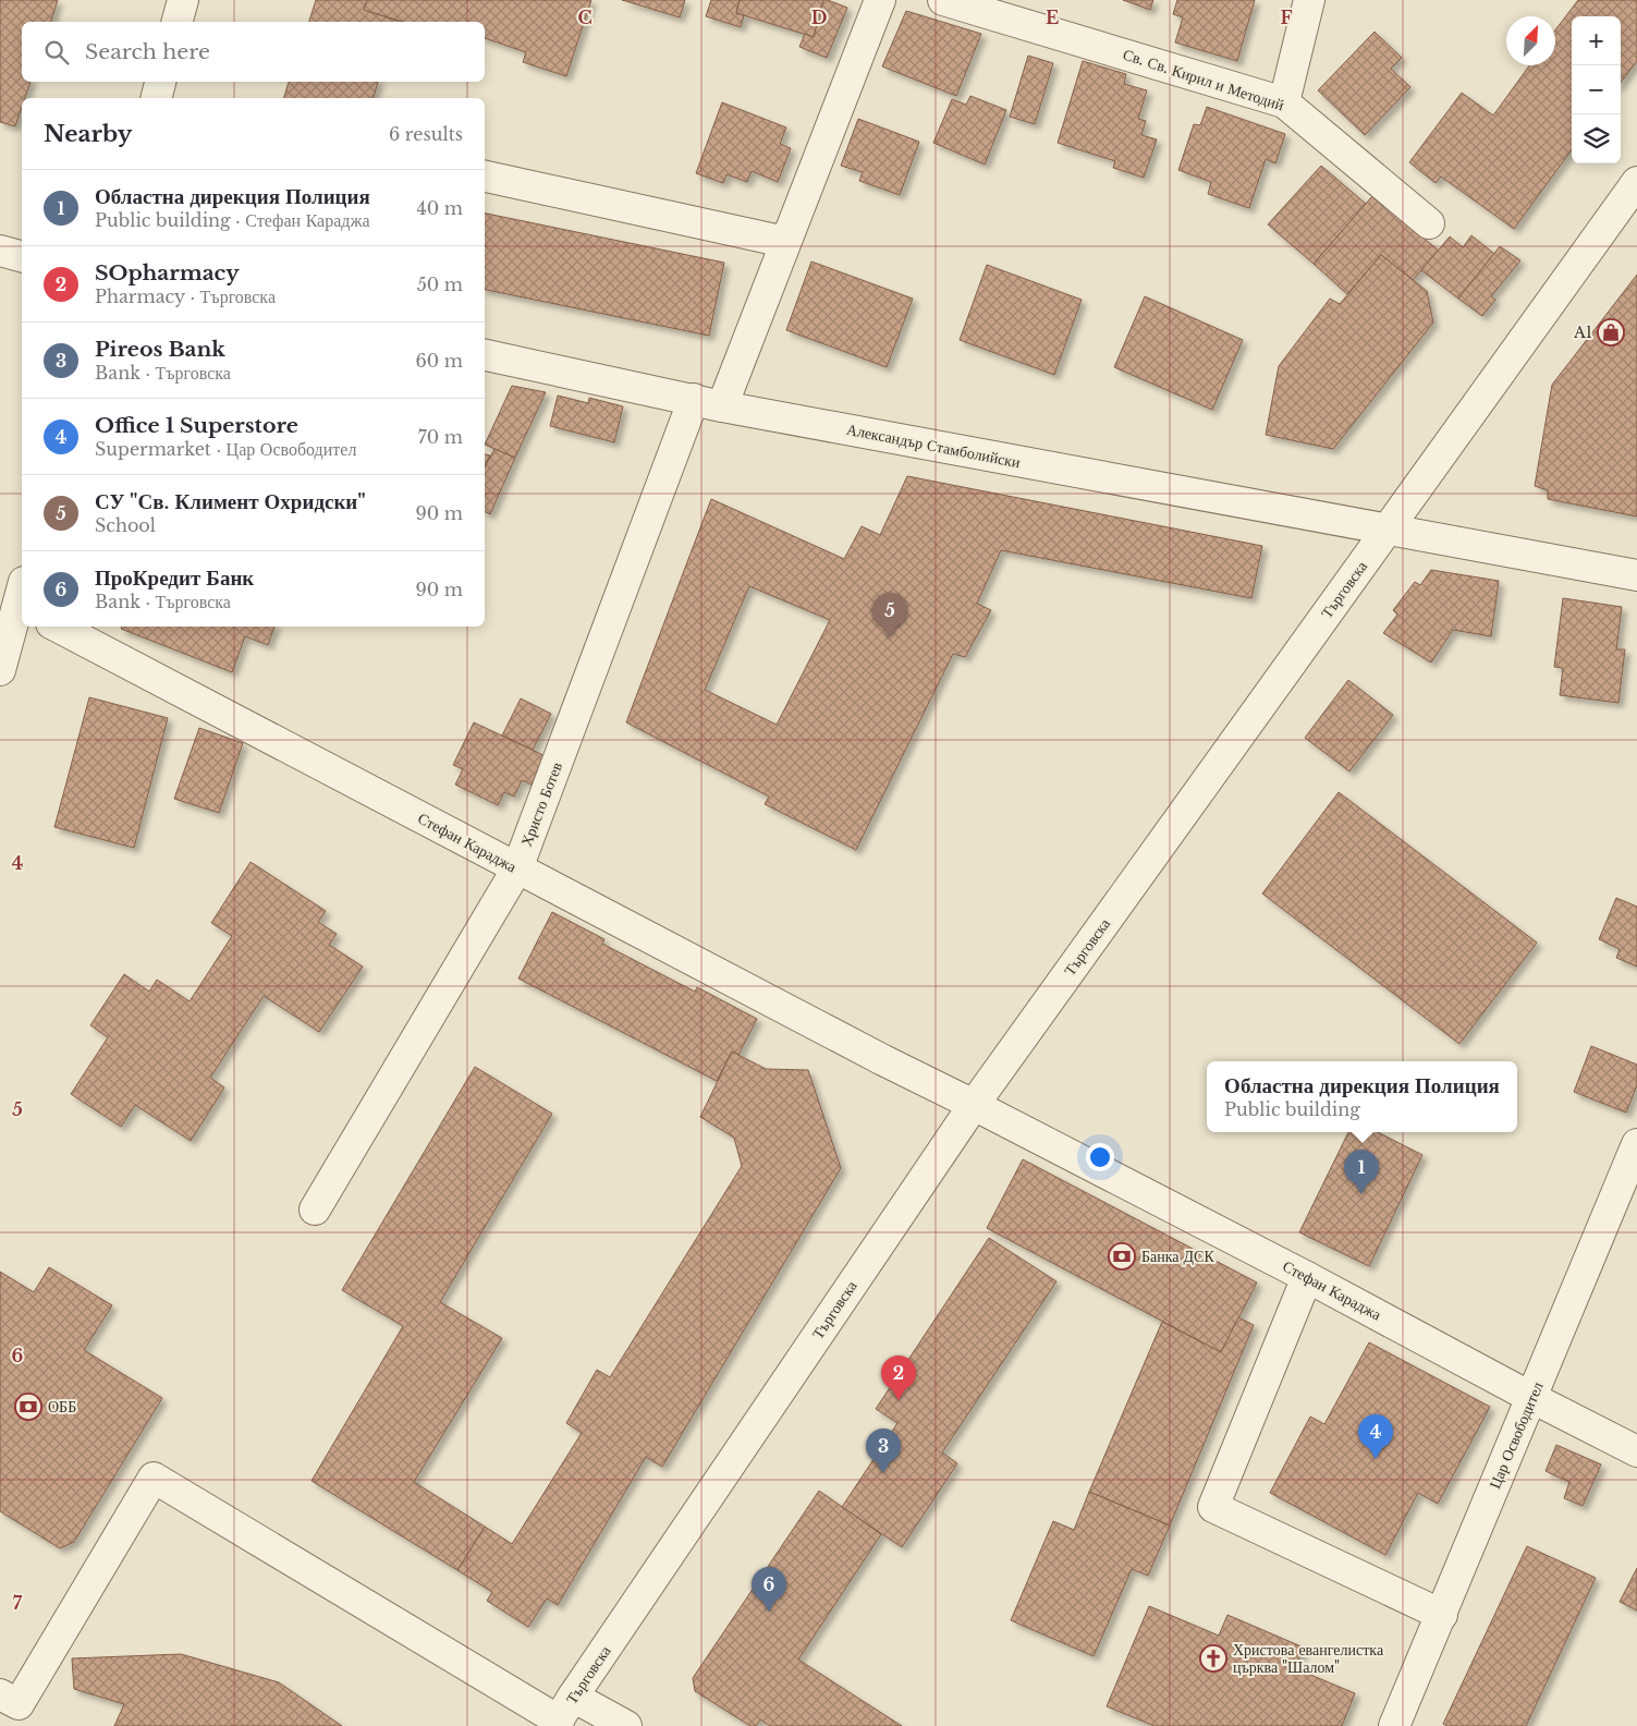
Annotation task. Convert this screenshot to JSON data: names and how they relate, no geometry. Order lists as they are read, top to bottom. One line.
{"streets":{"street":["Св. Св. Кирил и Методий","Александър Стамболийски","Търговска","Христо Ботев","Стефан Караджа","Цар Освободител"]},"crossings":[["Александър Стамболийски","Търговска"],["Александър Стамболийски","Христо Ботев"],["Търговска","Стефан Караджа"],["Христо Ботев","Стефан Караджа"],["Стефан Караджа","Цар Освободител"]],"places":{"shop":["A1"],"bank":["Банка ДСК","ОББ"],"church":["Христова евангелистка църква \"Шалом\""]},"north":"top right","page":{"map_buttons":["+","−"],"search":"Search here","heading":["Nearby","6 results"],"list":[{"mark":"1","name":"Областна дирекция Полиция","note":"Public building · Стефан Караджа","value":"40 m"},{"mark":"2","name":"SOpharmacy","note":"Pharmacy · Търговска","value":"50 m"},{"mark":"3","name":"Pireos Bank","note":"Bank · Търговска","value":"60 m"},{"mark":"4","name":"Office 1 Superstore","note":"Supermarket · Цар Освободител","value":"70 m"},{"mark":"5","name":"СУ \"Св. Климент Охридски\"","note":"School","value":"90 m"},{"mark":"6","name":"ПроКредит Банк","note":"Bank · Търговска","value":"90 m"}],"pins":["5","1","2","4","3","6"],"popup":["Областна дирекция Полиция","Public building"]},"grid":{"columns":["C","D","E","F"],"rows":["4","5","6","7"]}}
